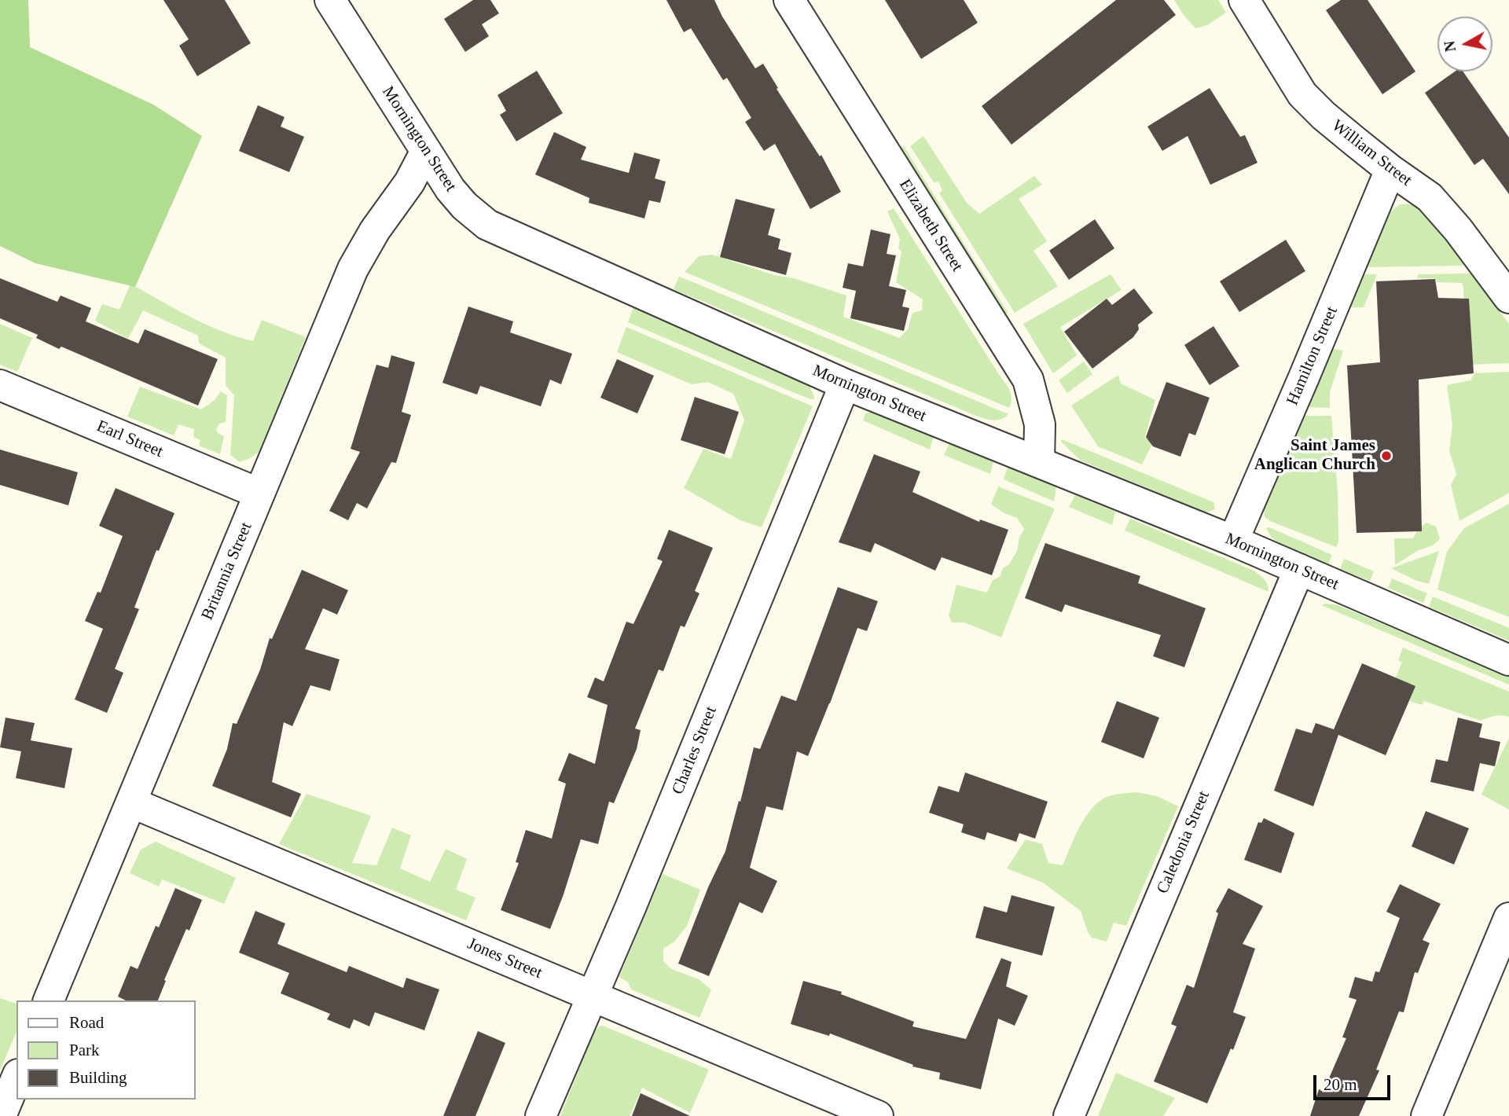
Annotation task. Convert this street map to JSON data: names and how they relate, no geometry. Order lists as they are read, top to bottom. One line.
{"streets":{"street":["Mornington Street","William Street","Elizabeth Street","Hamilton Street","Earl Street","Britannia Street","Charles Street","Caledonia Street","Jones Street"]},"crossings":[["Mornington Street","Elizabeth Street"],["Mornington Street","Hamilton Street"],["Mornington Street","Britannia Street"],["Mornington Street","Charles Street"],["Mornington Street","Caledonia Street"],["William Street","Hamilton Street"],["Earl Street","Britannia Street"],["Britannia Street","Jones Street"],["Charles Street","Jones Street"]],"places":["Saint James Anglican Church"],"legend":["Road","Park","Building"],"scale_bar":"20 m","north":"left"}
